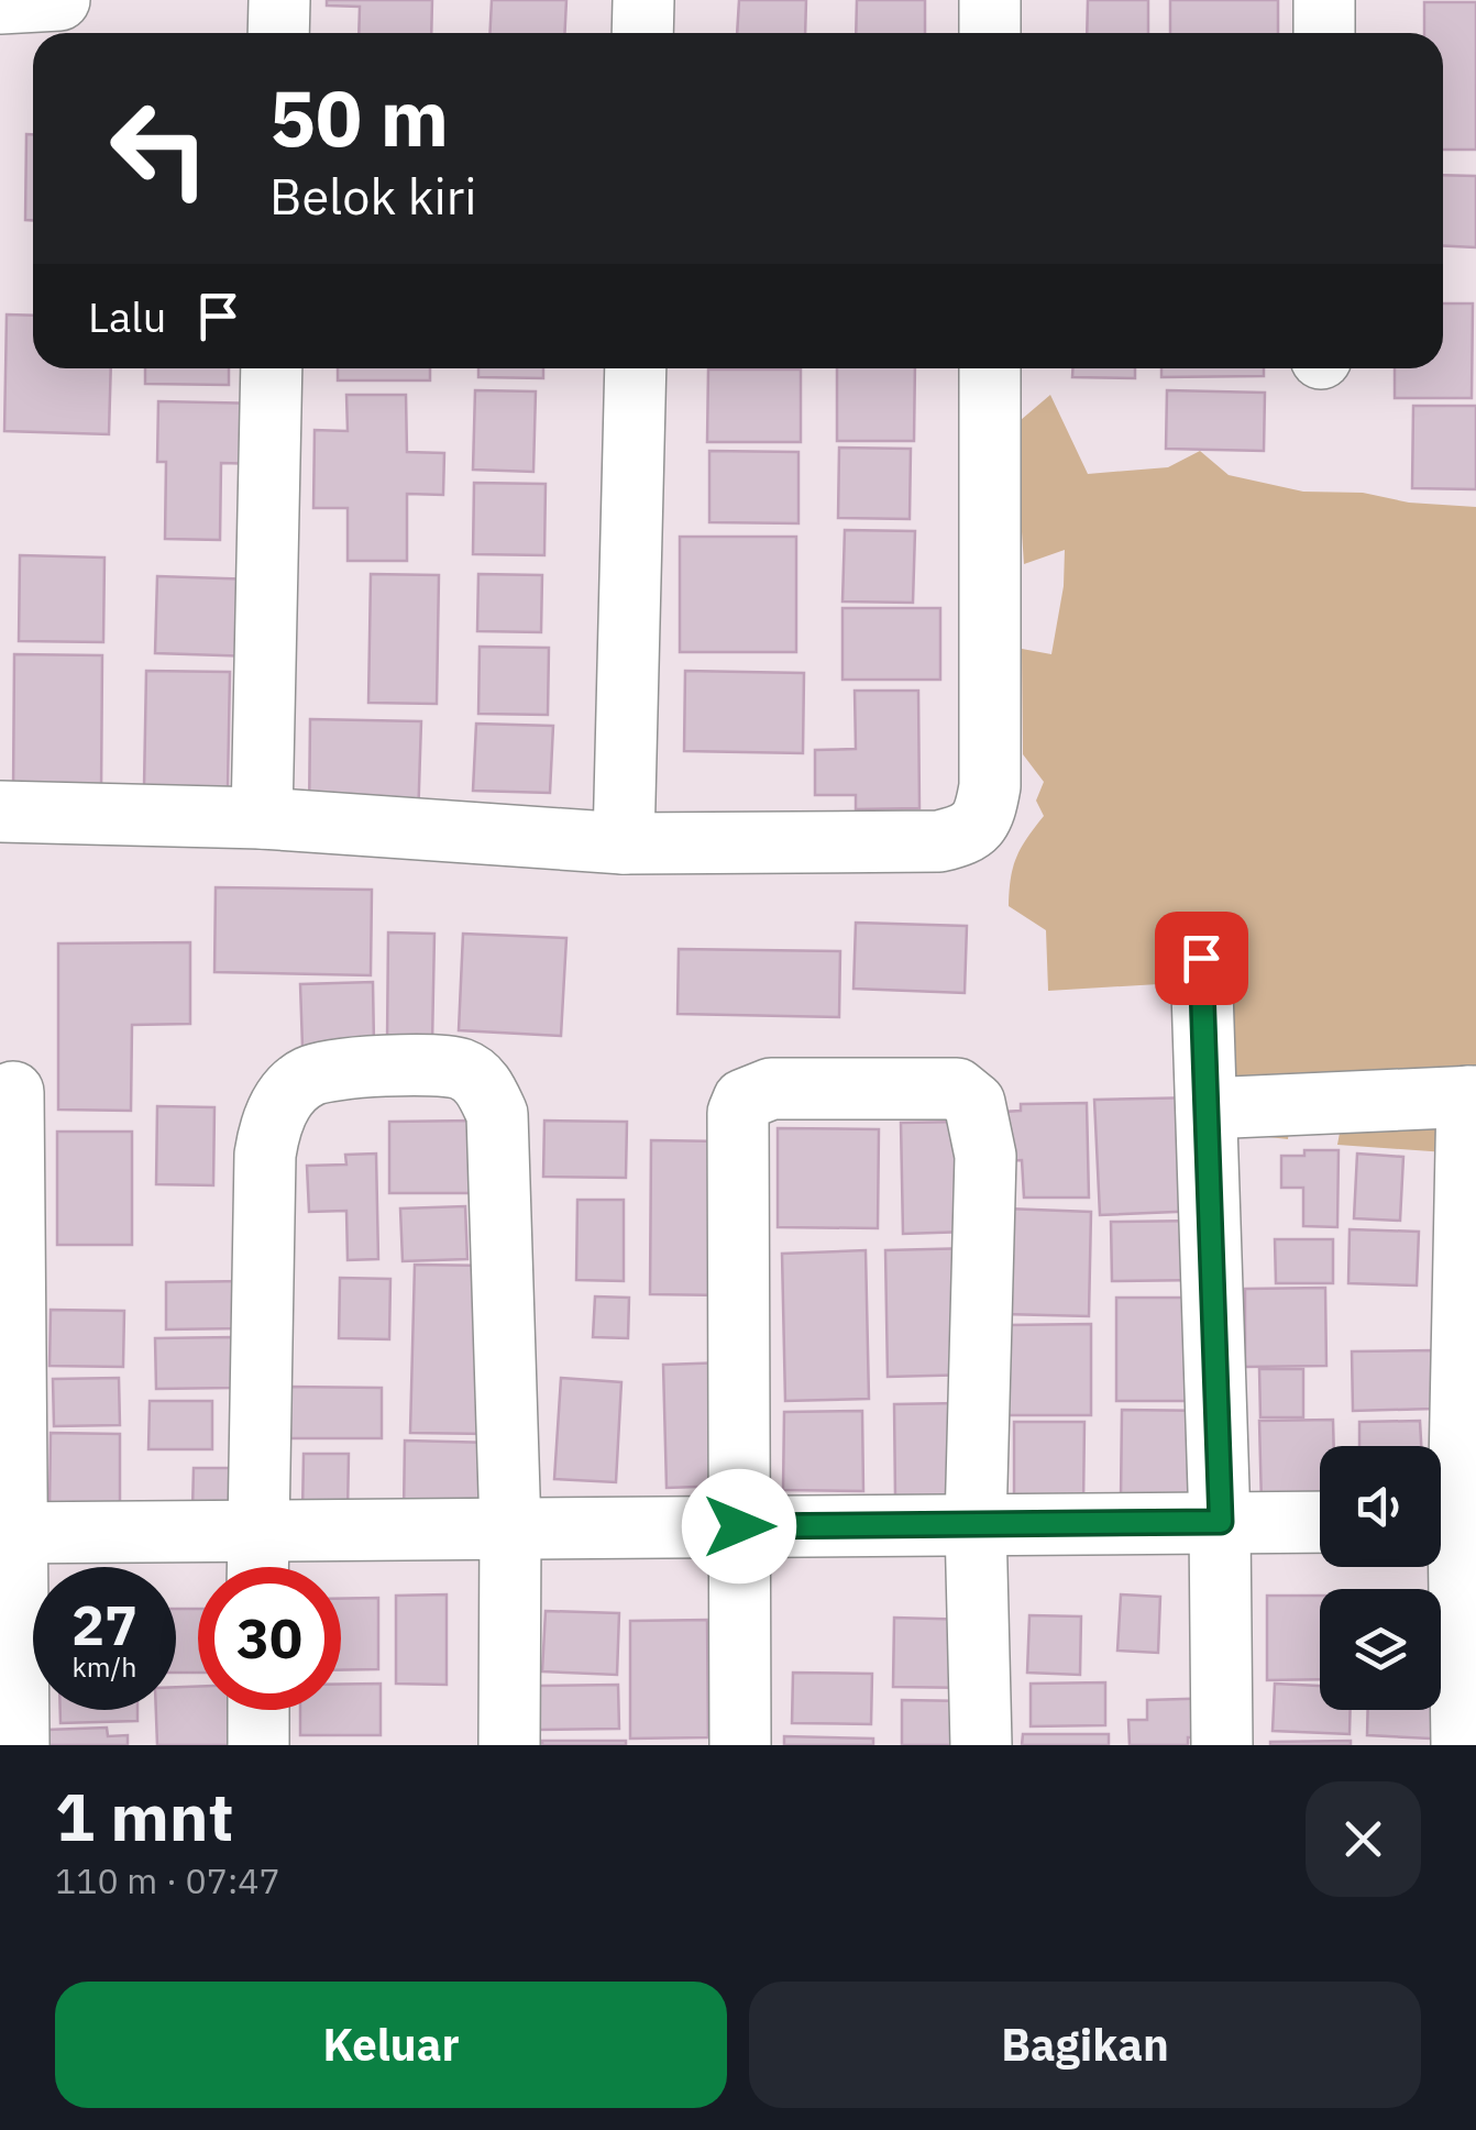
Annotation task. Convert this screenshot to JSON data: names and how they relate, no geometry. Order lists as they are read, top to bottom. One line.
{"page":{"turn":["50 m","Belok kiri"],"then":"Lalu","speed":"27 km/h","limit":"30","heading":["1 mnt","110 m · 07:47"],"buttons":["Keluar","Bagikan"]}}
